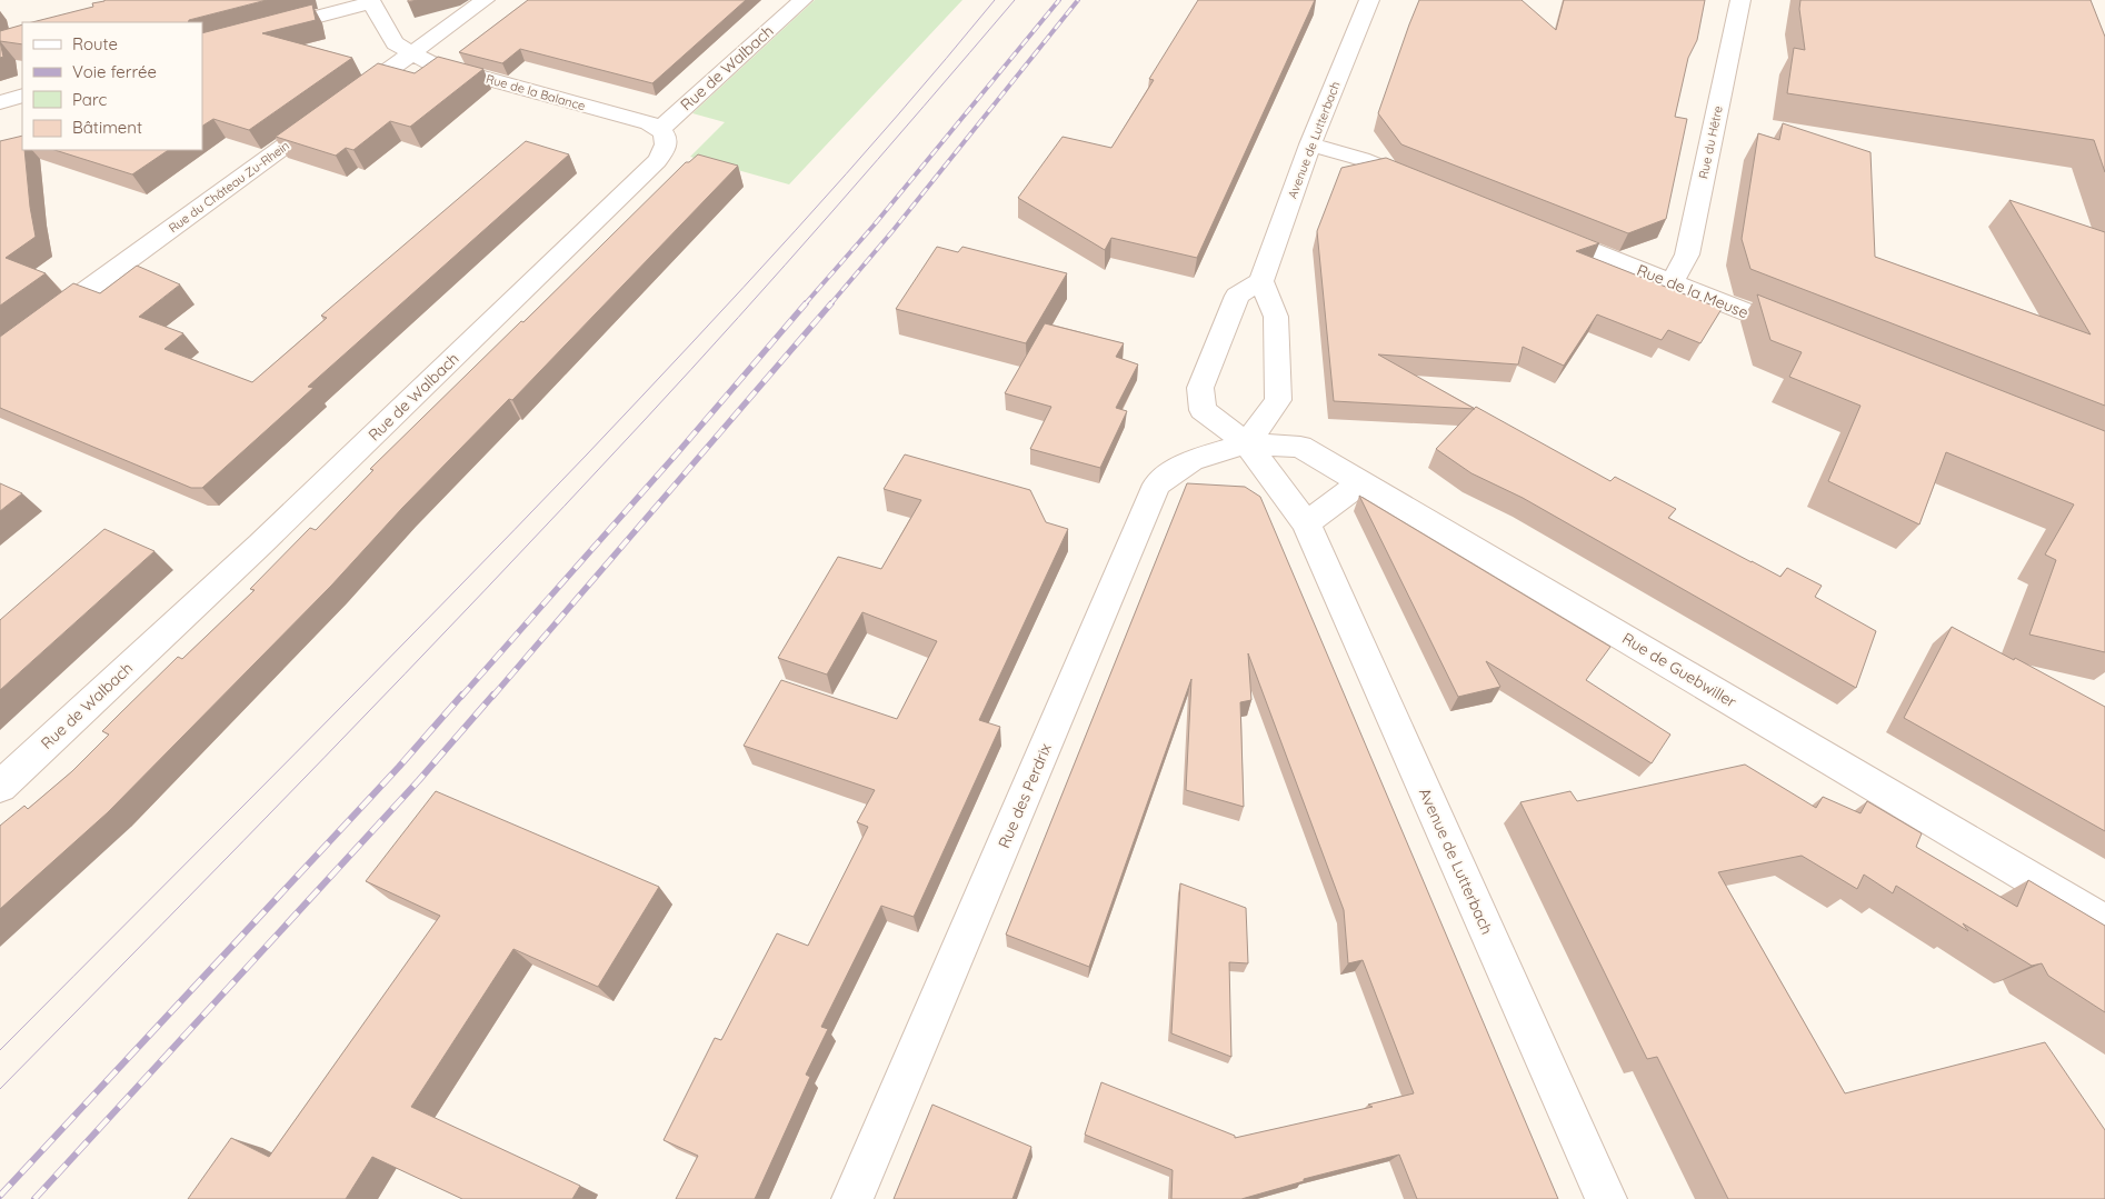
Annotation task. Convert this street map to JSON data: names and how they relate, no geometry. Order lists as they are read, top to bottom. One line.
{"streets":{"street":["Rue de Walbach","Rue de la Balance","Avenue de Lutterbach","Rue du Hêtre","Rue du Château Zu-Rhein","Rue de la Meuse","Rue de Guebwiller","Rue des Perdrix"]},"crossings":[["Rue de Walbach","Rue de la Balance"],["Rue de la Balance","Rue du Château Zu-Rhein"],["Avenue de Lutterbach","Rue de Guebwiller"],["Avenue de Lutterbach","Rue des Perdrix"],["Rue du Hêtre","Rue de la Meuse"],["Rue de Guebwiller","Rue des Perdrix"]],"legend":["Route","Voie ferrée","Parc","Bâtiment"]}
